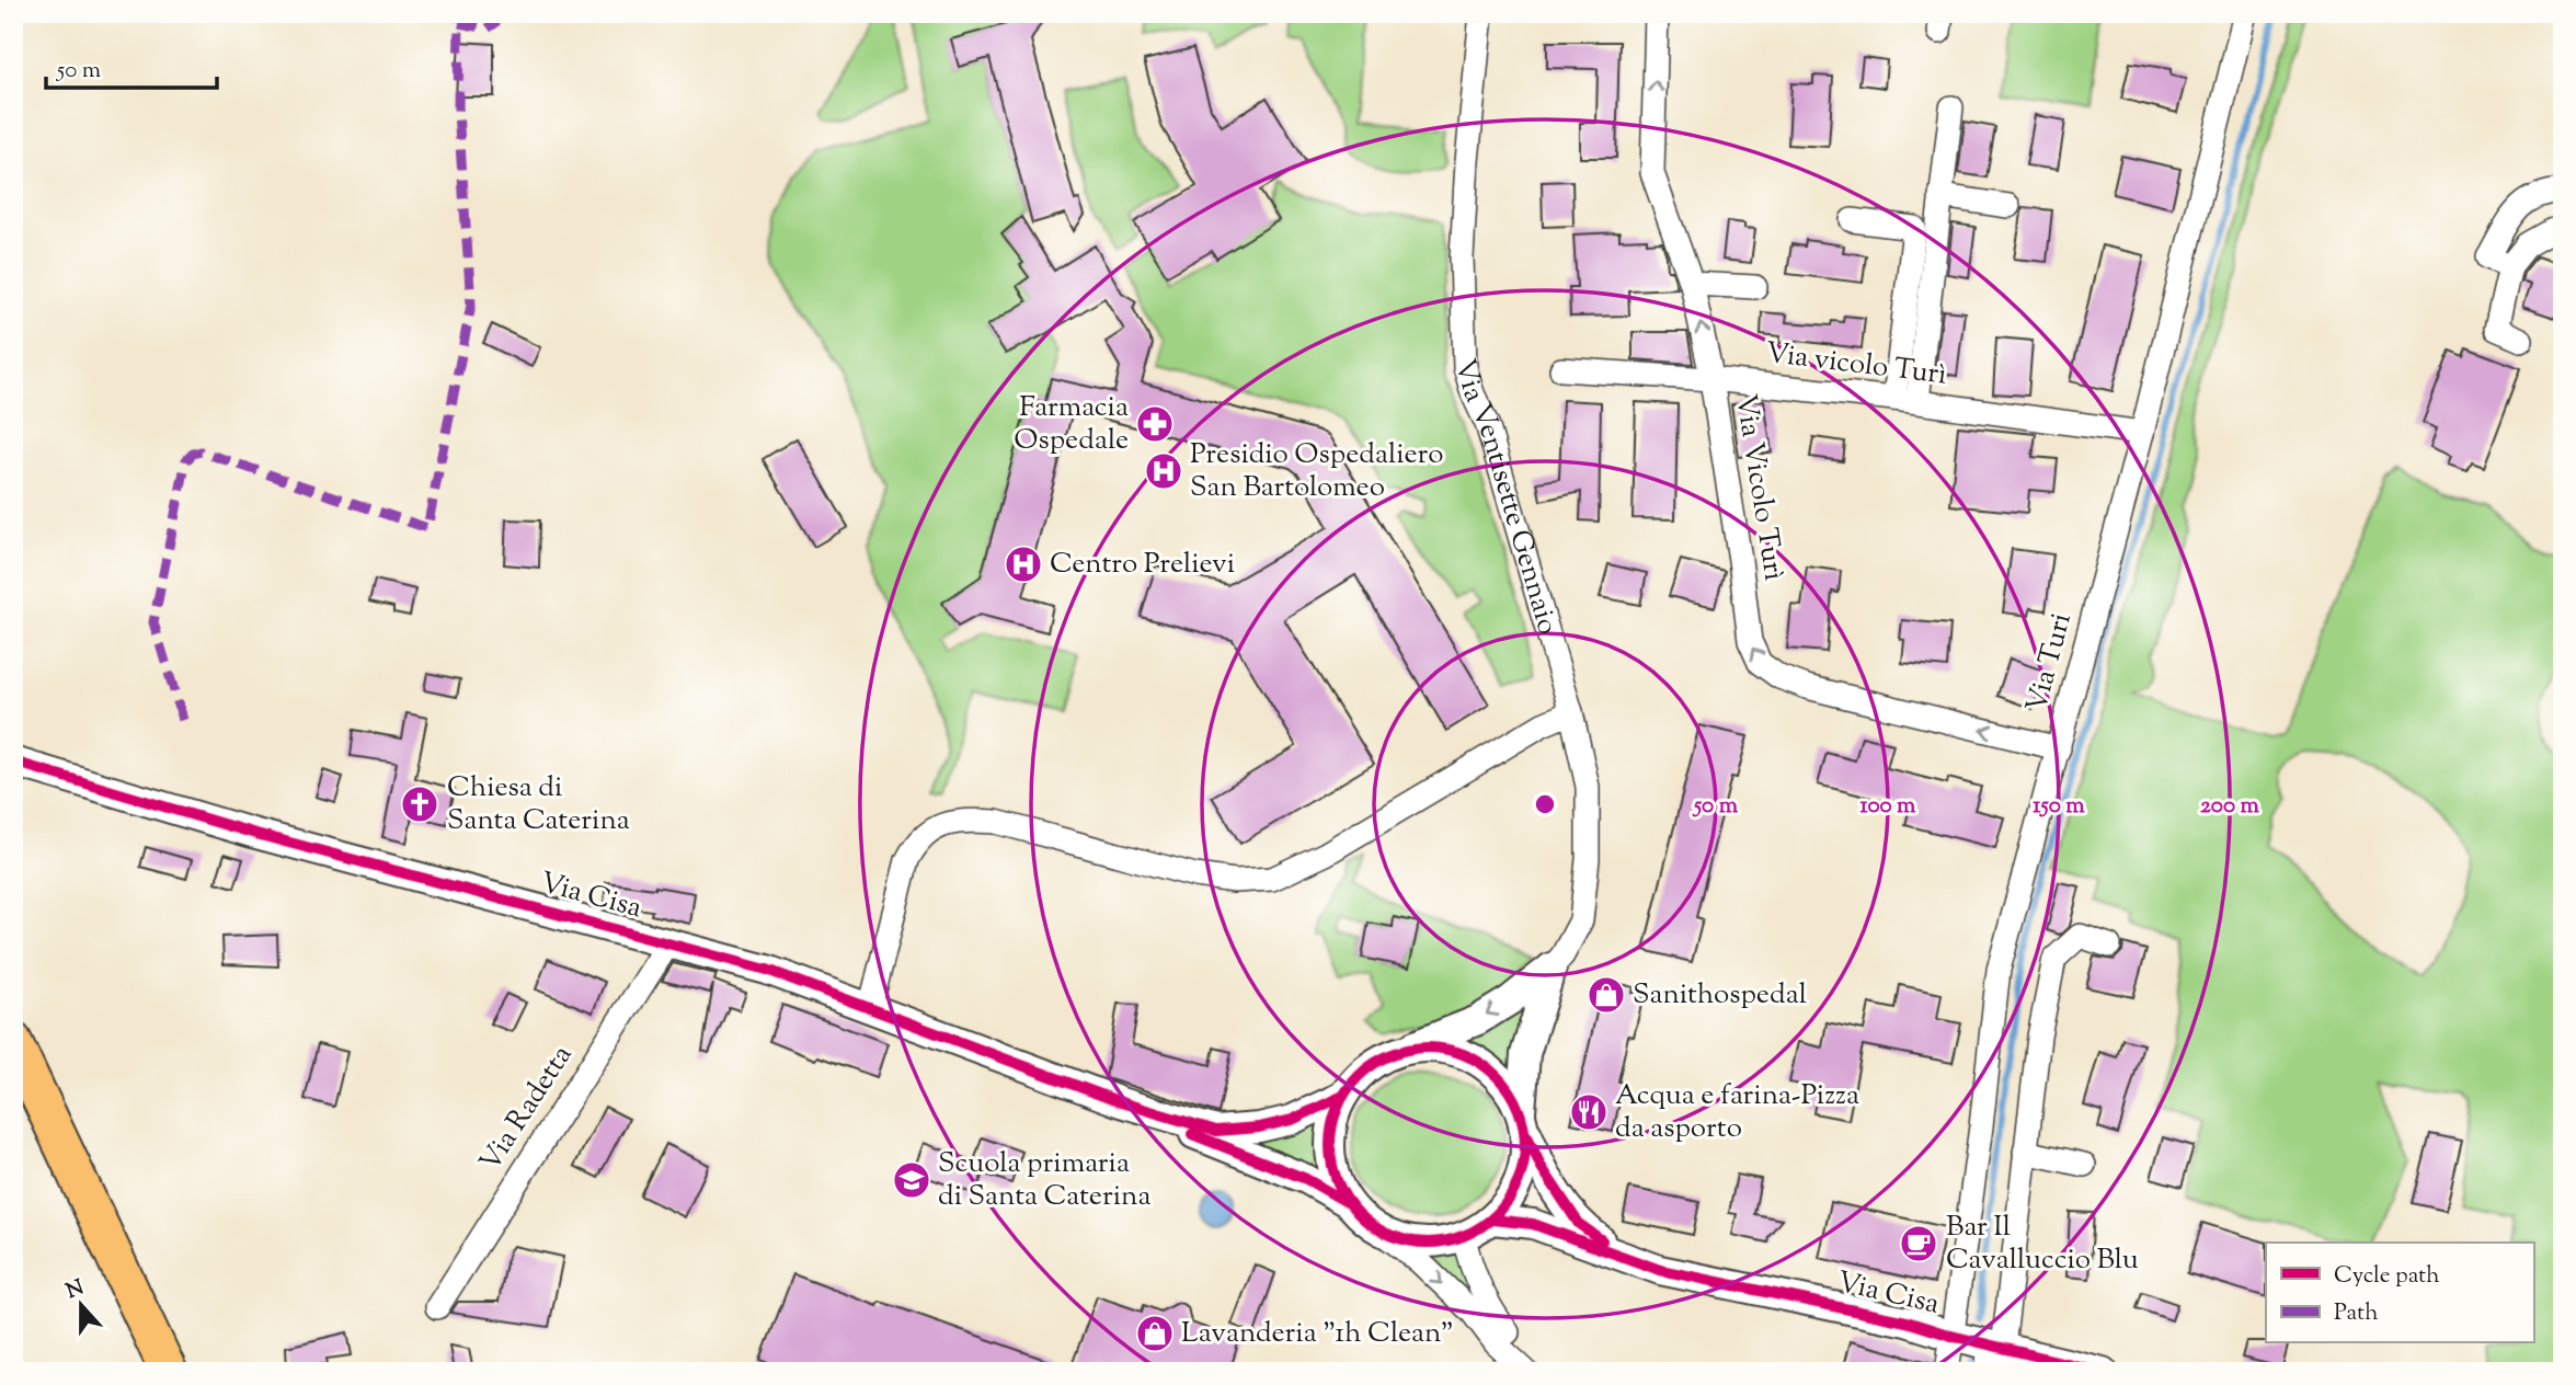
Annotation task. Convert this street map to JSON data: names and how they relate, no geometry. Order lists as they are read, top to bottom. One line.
{"streets":{"street":["Via vicolo Turì","Via Vicolo Turì","Via Ventisette Gennaio","Via Turi","Via Cisa","Via Radetta"]},"crossings":[["Via vicolo Turì","Via Vicolo Turì"],["Via vicolo Turì","Via Turi"],["Via Vicolo Turì","Via Turi"],["Via Ventisette Gennaio","Via Cisa"],["Via Turi","Via Cisa"],["Via Cisa","Via Radetta"]],"one_way":["Via Vicolo Turì"],"places":{"pharmacy":["Farmacia Ospedale"],"hospital":["Presidio Ospedaliero San Bartolomeo","Centro Prelievi"],"church":["Chiesa di Santa Caterina"],"shop":["Sanithospedal","Lavanderia \"1h Clean\""],"restaurant":["Acqua e farina-Pizza da asporto"],"school or university":["Scuola primaria di Santa Caterina"],"cafe":["Bar Il Cavalluccio Blu"]},"legend":["Cycle path","Path"],"scale_bar":"50 m","north":"top","rings":["50 m","100 m","150 m","200 m"]}
